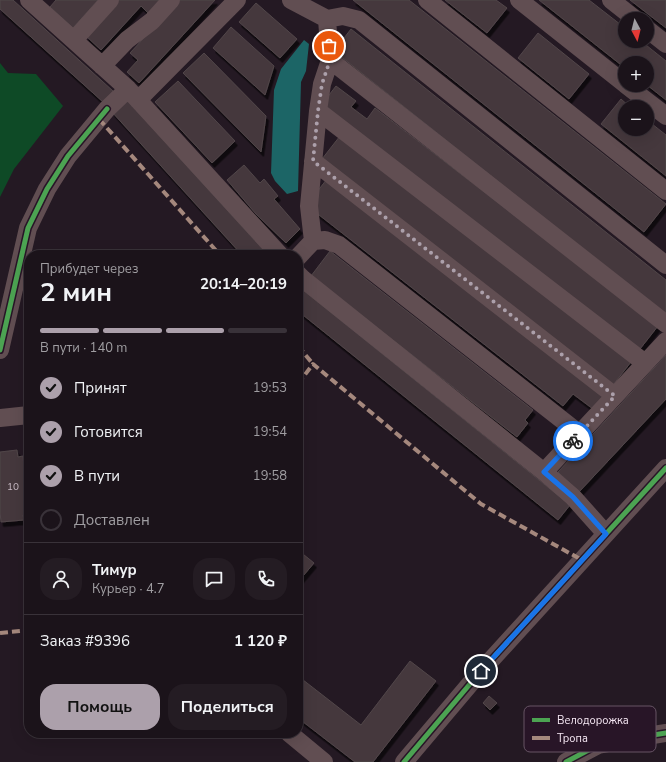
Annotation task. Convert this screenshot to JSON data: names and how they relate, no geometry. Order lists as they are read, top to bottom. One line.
{"house_numbers":["10"],"legend":["Велодорожка","Тропа"],"north":"bottom","page":{"map_buttons":["+","−"],"heading":["2 мин","Прибудет через","20:14–20:19"],"panel":["Тимур","Курьер · 4.7","Заказ #9396","1 120 ₽"],"bar":"В пути · 140 m","list":[["Принят","19:53"],["Готовится","19:54"],["В пути","19:58"],"Доставлен"],"buttons":["Помощь","Поделиться"]}}
